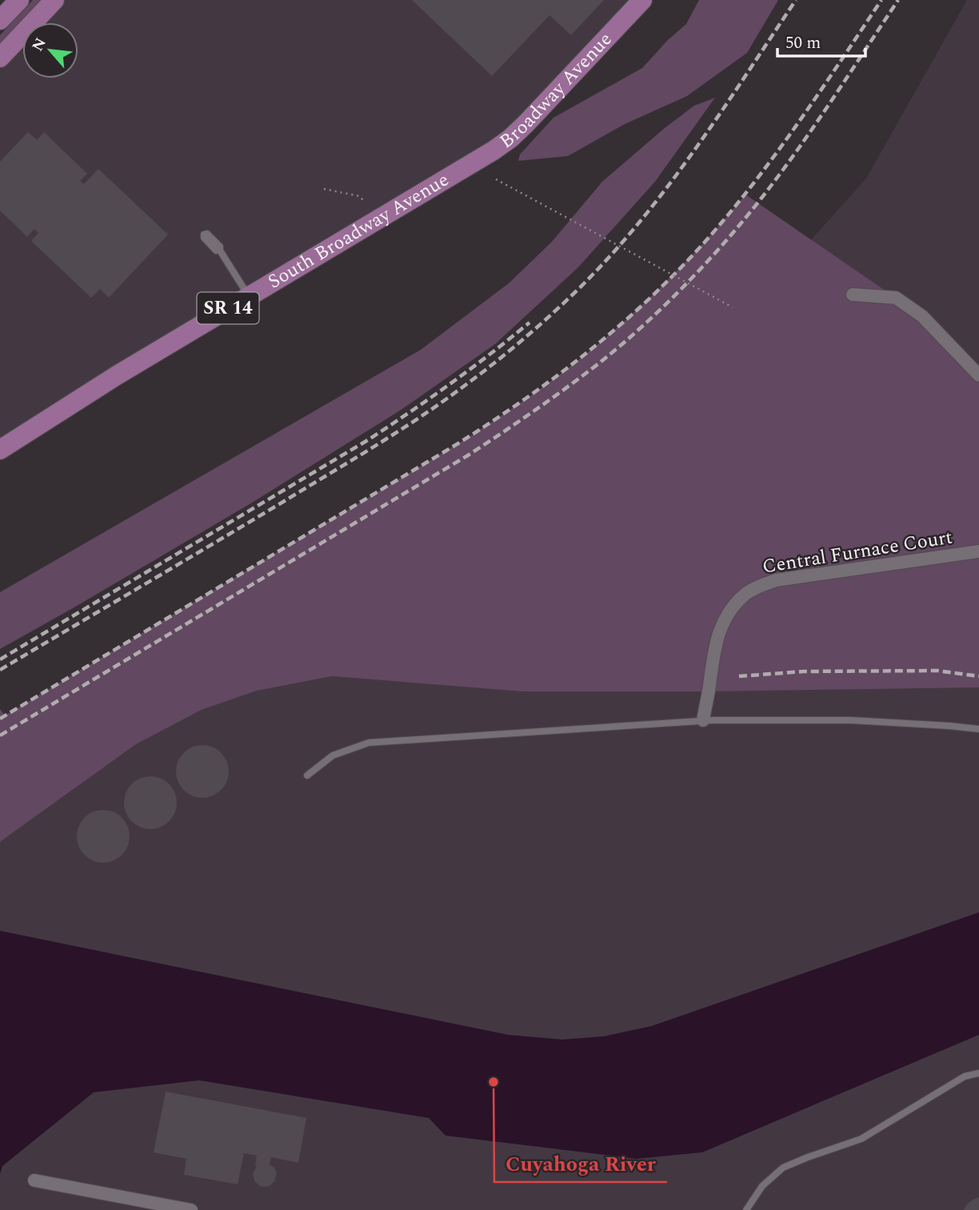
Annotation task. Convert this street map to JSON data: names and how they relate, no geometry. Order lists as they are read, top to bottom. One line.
{"streets":{"main road":["Broadway Avenue","South Broadway Avenue","SR 14"],"street":["Central Furnace Court"]},"crossings":[["Broadway Avenue","South Broadway Avenue"]],"places":["Cuyahoga River"],"scale_bar":"50 m","north":"top left"}
